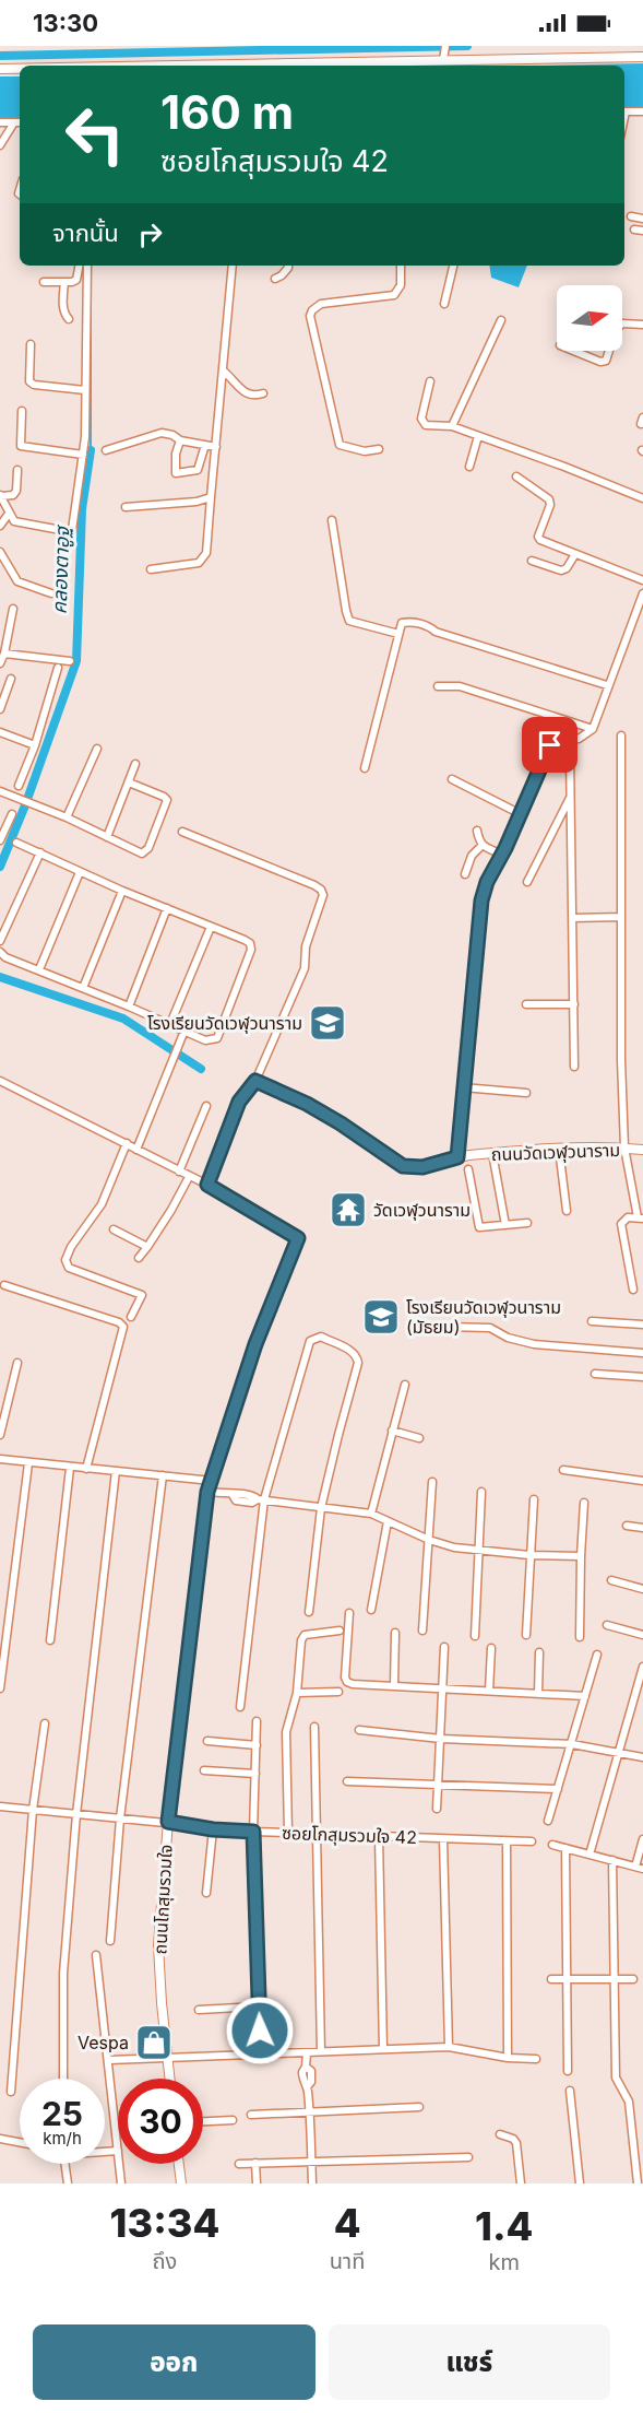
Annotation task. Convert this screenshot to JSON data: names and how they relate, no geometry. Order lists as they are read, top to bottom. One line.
{"streets":{"street":["ถนนวัดเวฬุวนาราม","ซอยโกสุมรวมใจ 42","ถนนโกสุมรวมใจ"]},"crossings":[["ซอยโกสุมรวมใจ 42","ถนนโกสุมรวมใจ"]],"water":["คลองตาอูฐ"],"places":{"school or university":["โรงเรียนวัดเวฬุวนาราม","โรงเรียนวัดเวฬุวนาราม (มัธยม)"],"temple":["วัดเวฬุวนาราม"],"shop":["Vespa"]},"north":"right","page":{"status":"13:30","turn":["160 m","ซอยโกสุมรวมใจ 42"],"then":"จากนั้น","speed":"25 km/h","limit":"30","eta":["13:34","ถึง","4","นาที","1.4","km"],"buttons":["ออก","แชร์"]}}
